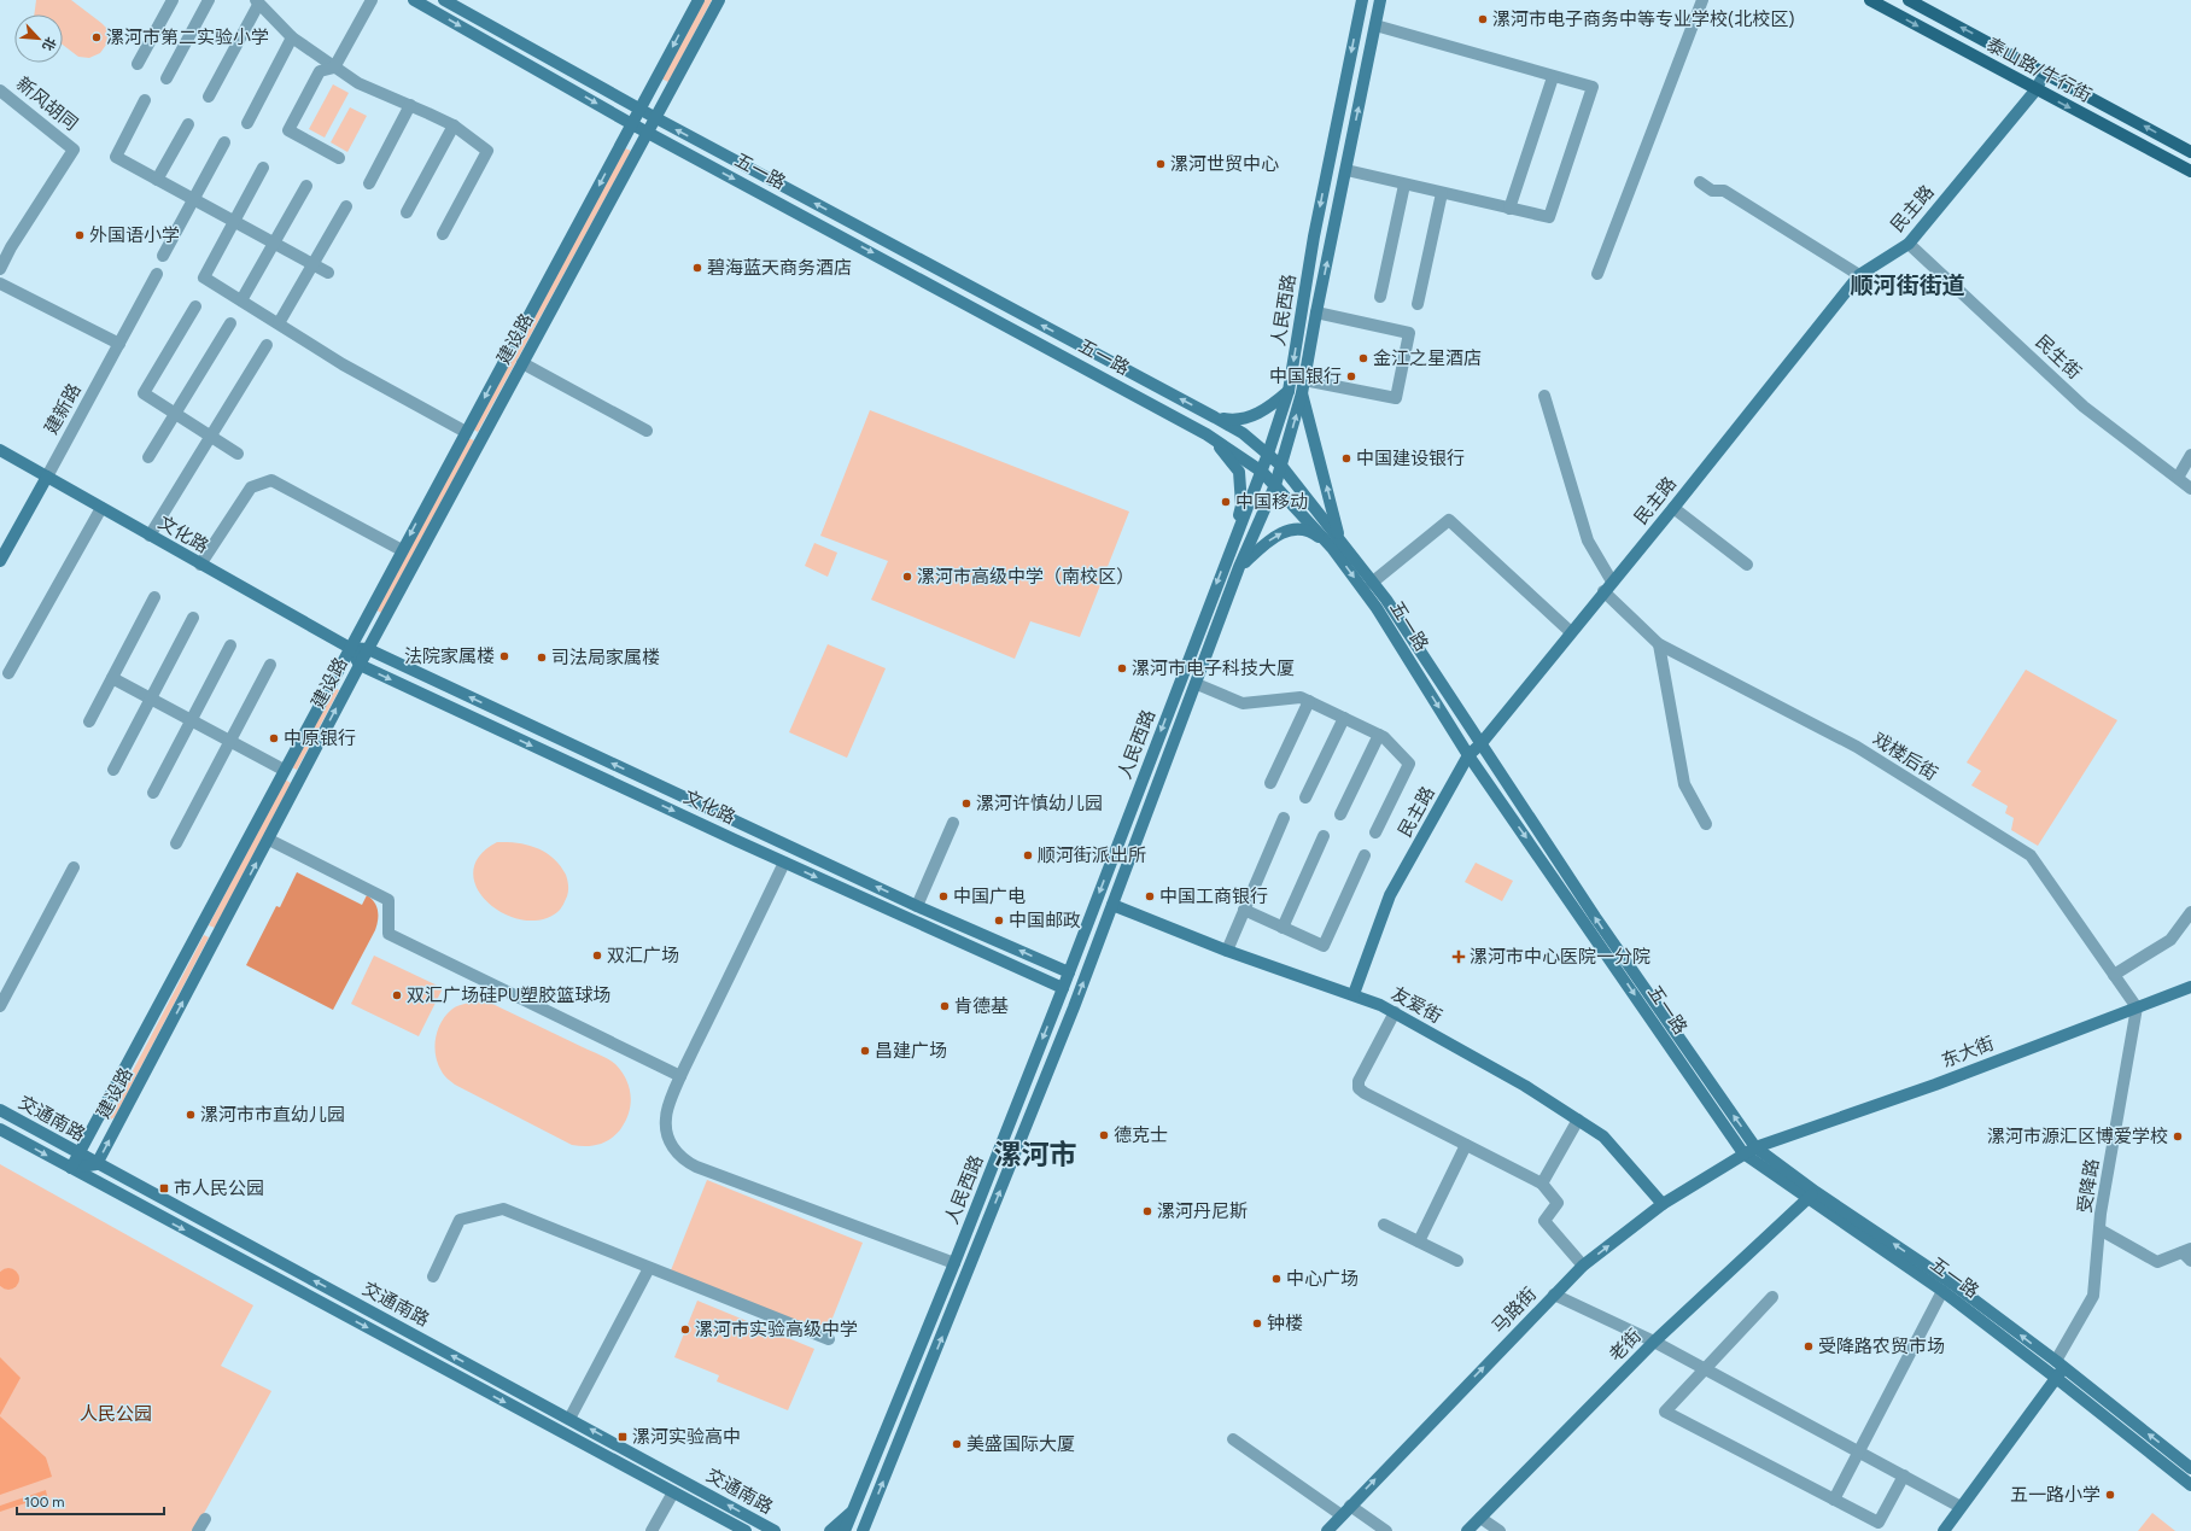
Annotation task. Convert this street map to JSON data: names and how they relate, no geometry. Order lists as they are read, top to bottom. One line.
{"streets":{"main road":["泰山路/牛行街"],"street":["新风胡同","五一路","民主路","人民西路","建设路","民生街","建新路","文化路","戏楼后街","友爱街","东大街","交通南路","受降路","马路街","老街"]},"crossings":[["泰山路/牛行街","民主路"],["五一路","民主路"],["五一路","人民西路"],["五一路","建设路"],["五一路","东大街"],["五一路","受降路"],["五一路","马路街"],["五一路","老街"],["民主路","民生街"],["民主路","戏楼后街"],["民主路","友爱街"],["人民西路","文化路"],["人民西路","友爱街"],["建设路","文化路"],["建设路","交通南路"],["建新路","文化路"],["戏楼后街","东大街"],["戏楼后街","受降路"],["友爱街","马路街"],["东大街","受降路"],["东大街","马路街"]],"one_way":["马路街"],"districts":["顺河街街道","漯河市"],"parks":["人民公园"],"places":{"other":["漯河市电子商务中等专业学校(北校区)","漯河市第二实验小学","漯河世贸中心","外国语小学","碧海蓝天商务酒店","金江之星酒店","中国银行","中国建设银行","中国移动","漯河市高级中学（南校区）","法院家属楼","司法局家属楼","漯河市电子科技大厦","中原银行","漯河许慎幼儿园","顺河街派出所","中国广电","中国工商银行","中国邮政","双汇广场","双汇广场硅PU塑胶篮球场","肯德基","昌建广场","漯河市市直幼儿园","德克士","漯河市源汇区博爱学校","漯河丹尼斯","中心广场","钟楼","漯河市实验高级中学","受降路农贸市场","美盛国际大厦","五一路小学"],"health":["漯河市中心医院一分院"],"transit":["市人民公园","漯河实验高中"]},"scale_bar":"100 m","north":"bottom right"}
